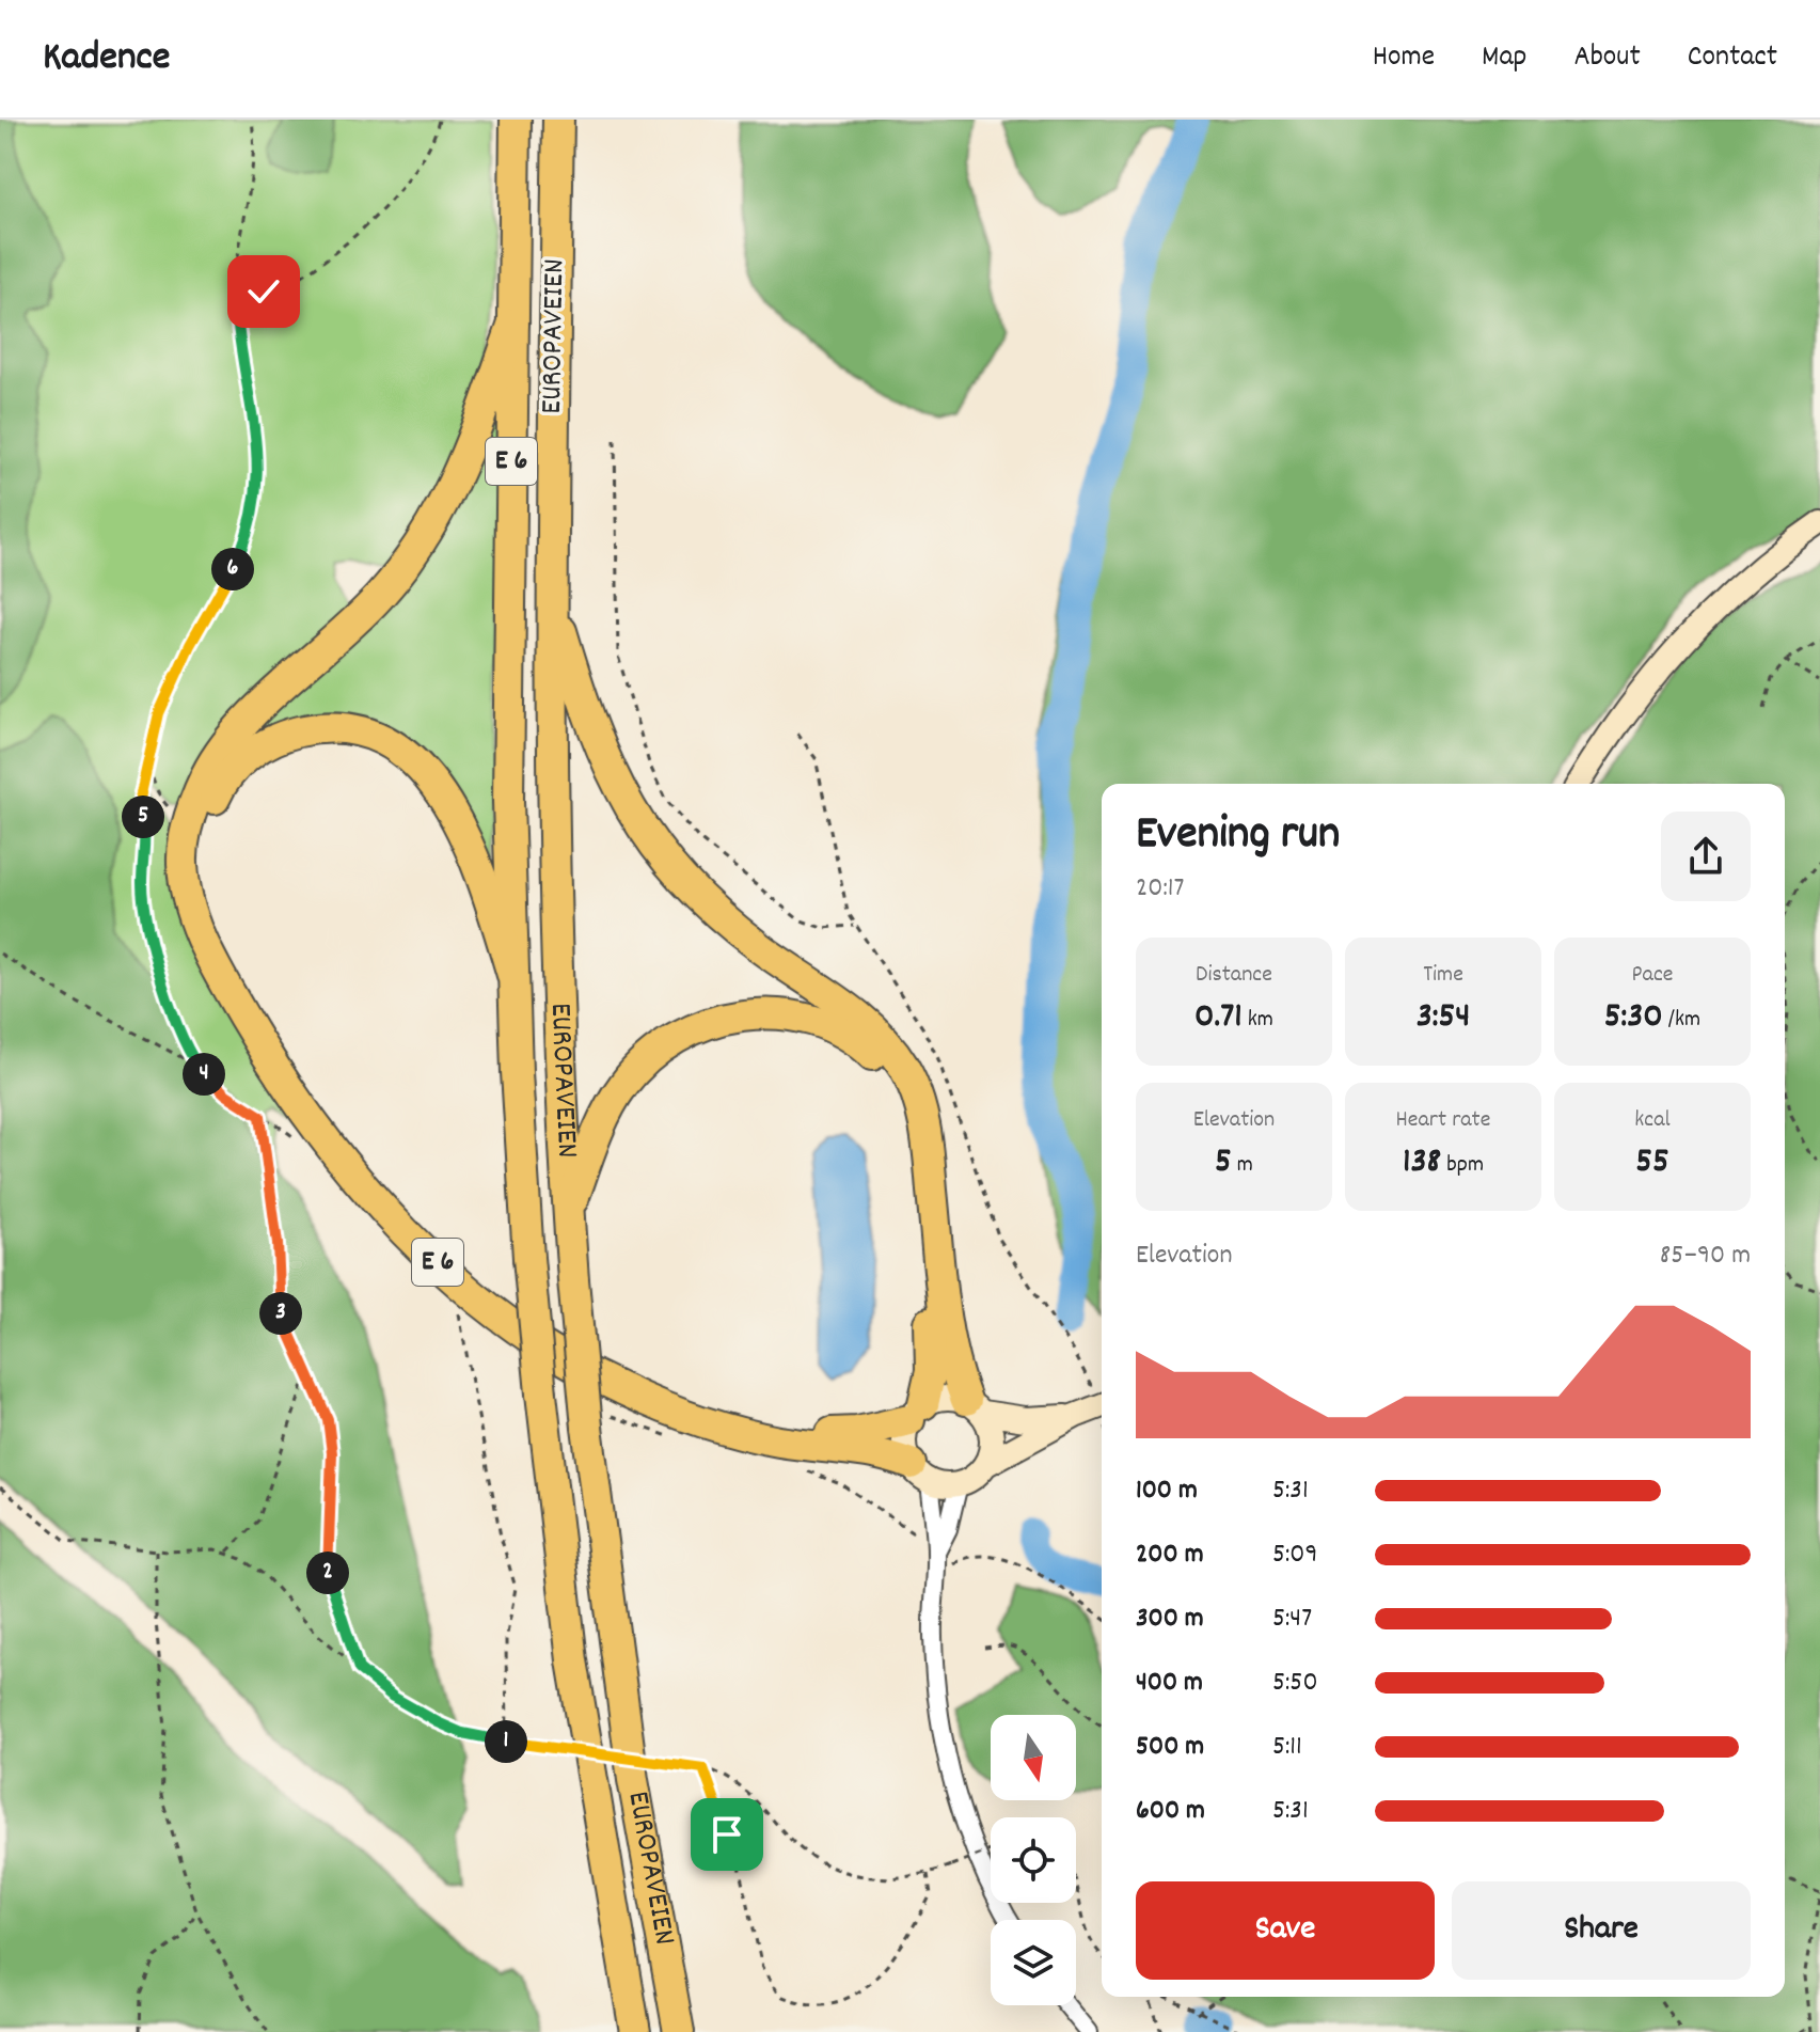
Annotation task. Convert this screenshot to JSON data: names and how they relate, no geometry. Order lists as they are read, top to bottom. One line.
{"streets":{"highway":["EUROPAVEIEN","E 6"]},"crossings":[["EUROPAVEIEN","E 6"]],"north":"bottom","page":{"header":"Kadence","nav":["Home","Map","About","Contact"],"pins":["6","5","4","3","2","1"],"heading":["Evening run","20:17"],"stats":[["Distance","0.71 km"],["Time","3:54"],["Pace","5:30 /km"],["Elevation","5 m"],["Heart rate","138 bpm"],["kcal","55"]],"chart":["Elevation","85–90 m"],"list":[{"name":"100 m","note":"5:31"},{"name":"200 m","note":"5:09"},{"name":"300 m","note":"5:47"},{"name":"400 m","note":"5:50"},{"name":"500 m","note":"5:11"},{"name":"600 m","note":"5:31"}],"buttons":["Save","Share"]}}
